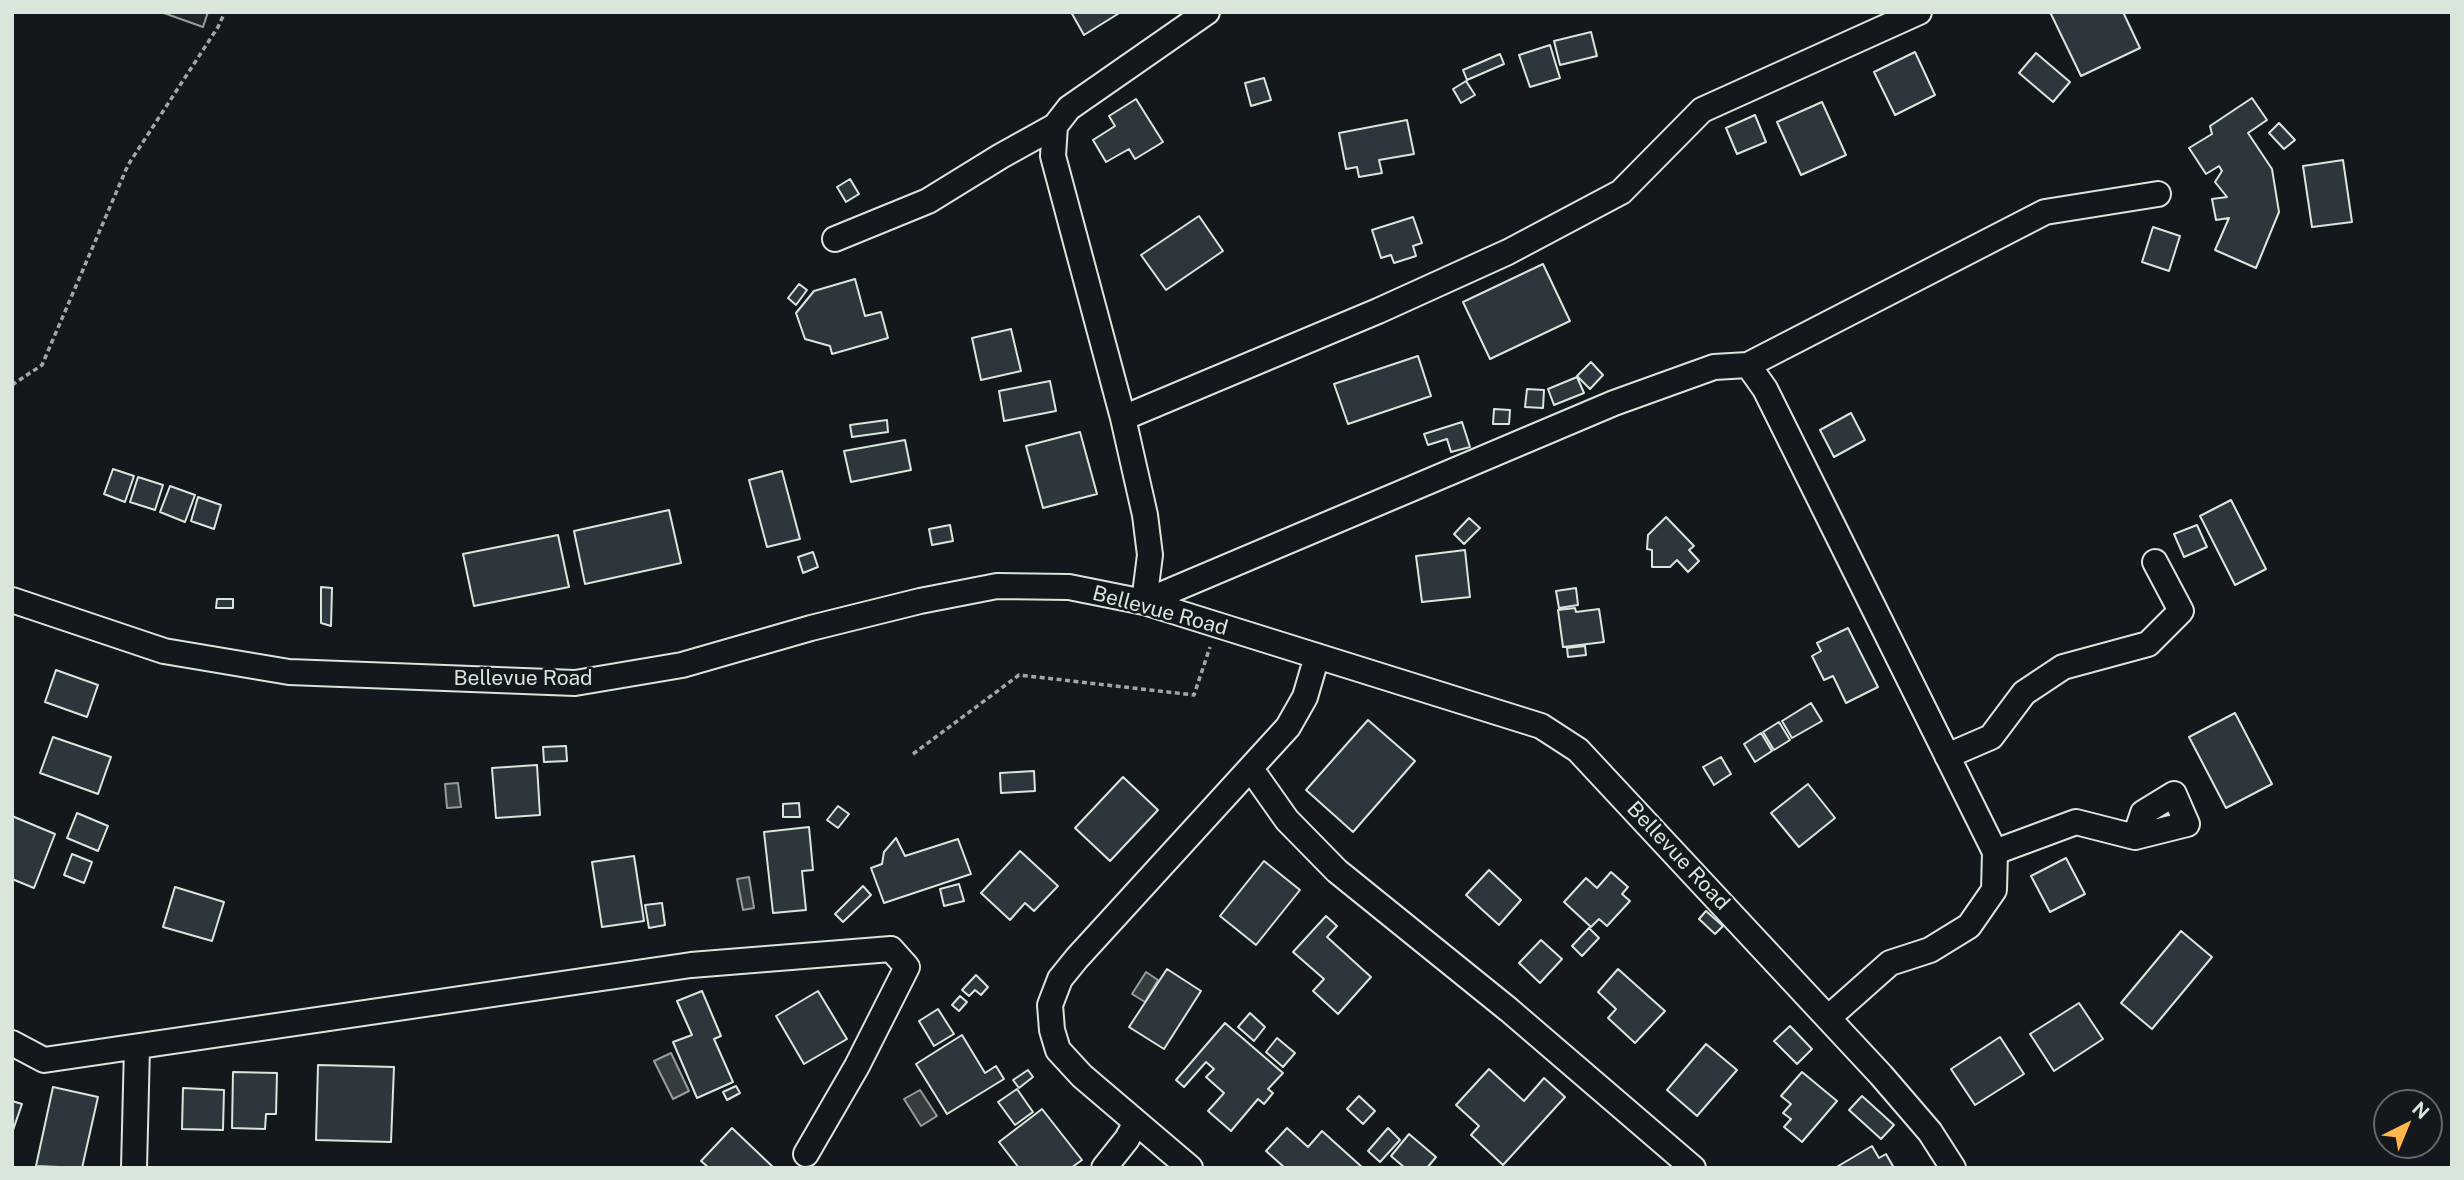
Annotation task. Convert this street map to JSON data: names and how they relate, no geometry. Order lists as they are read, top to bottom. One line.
{"streets":{"street":["Bellevue Road"]},"north":"top right"}
